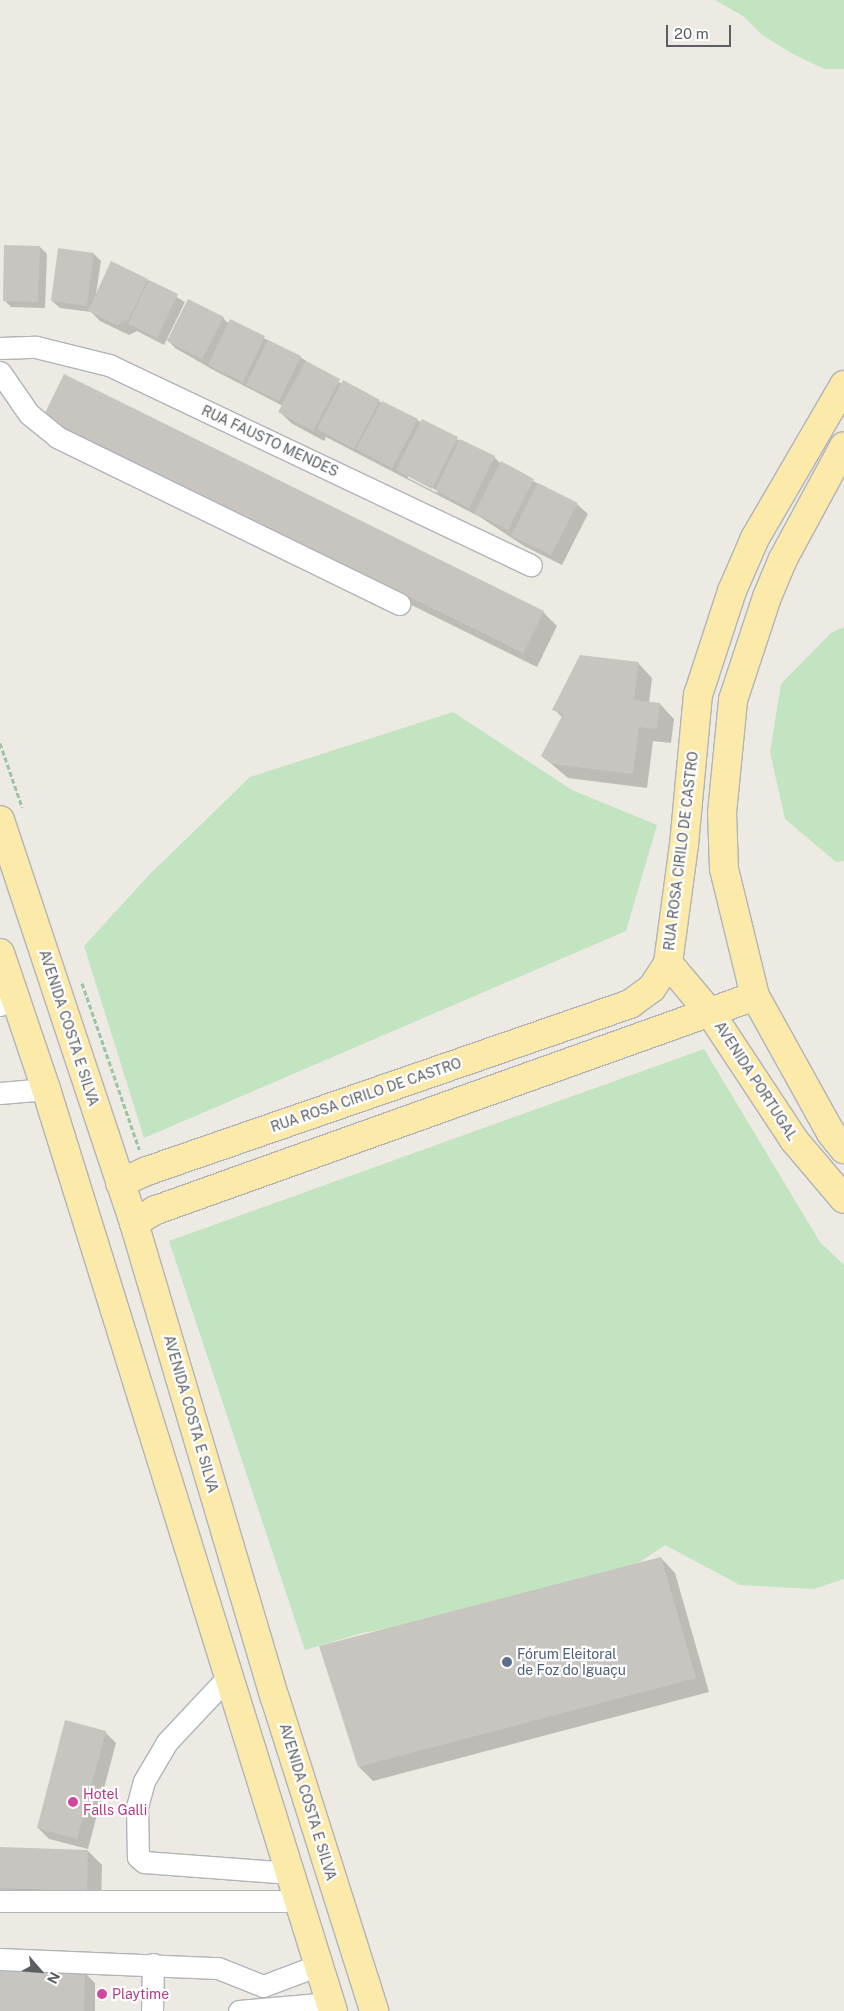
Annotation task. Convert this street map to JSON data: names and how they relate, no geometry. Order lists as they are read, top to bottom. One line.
{"streets":{"main road":["RUA ROSA CIRILO DE CASTRO","AVENIDA COSTA E SILVA","AVENIDA PORTUGAL"],"street":["RUA FAUSTO MENDES"]},"crossings":[["RUA ROSA CIRILO DE CASTRO","AVENIDA COSTA E SILVA"],["RUA ROSA CIRILO DE CASTRO","AVENIDA PORTUGAL"]],"places":["Fórum Eleitoral de Foz do Iguaçu","Hotel Falls Galli","Playtime"],"scale_bar":"20 m","north":"bottom right"}
